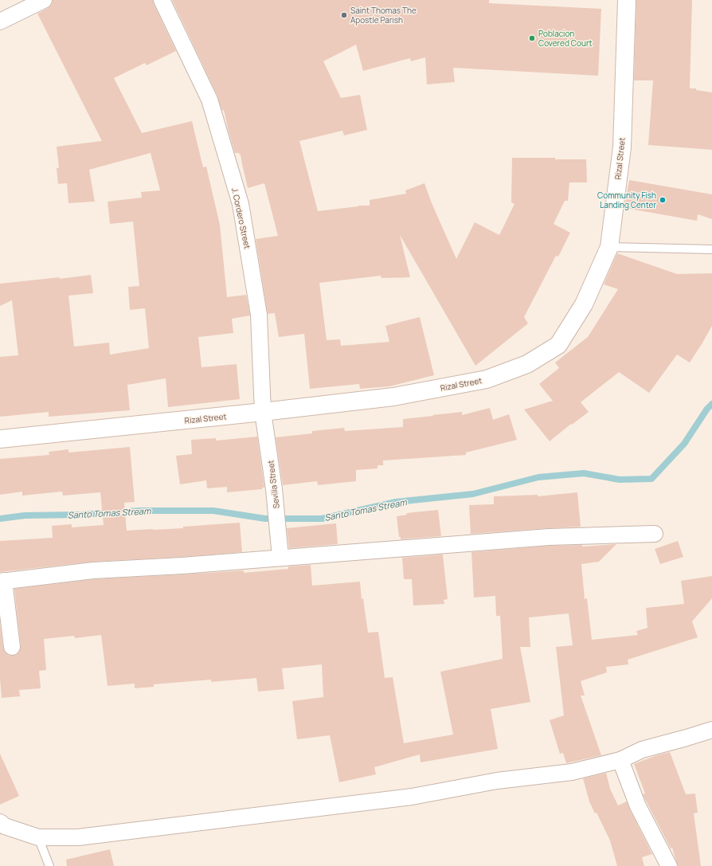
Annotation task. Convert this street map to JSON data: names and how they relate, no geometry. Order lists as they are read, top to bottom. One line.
{"streets":{"street":["Rizal Street","J. Cordero Street","Sevilla Street"]},"crossings":[["Rizal Street","J. Cordero Street"],["Rizal Street","Sevilla Street"],["J. Cordero Street","Sevilla Street"]],"water":["Santo Tomas Stream"],"places":["Saint Thomas The Apostle Parish","Poblacion Covered Court","Community Fish Landing Center"]}
